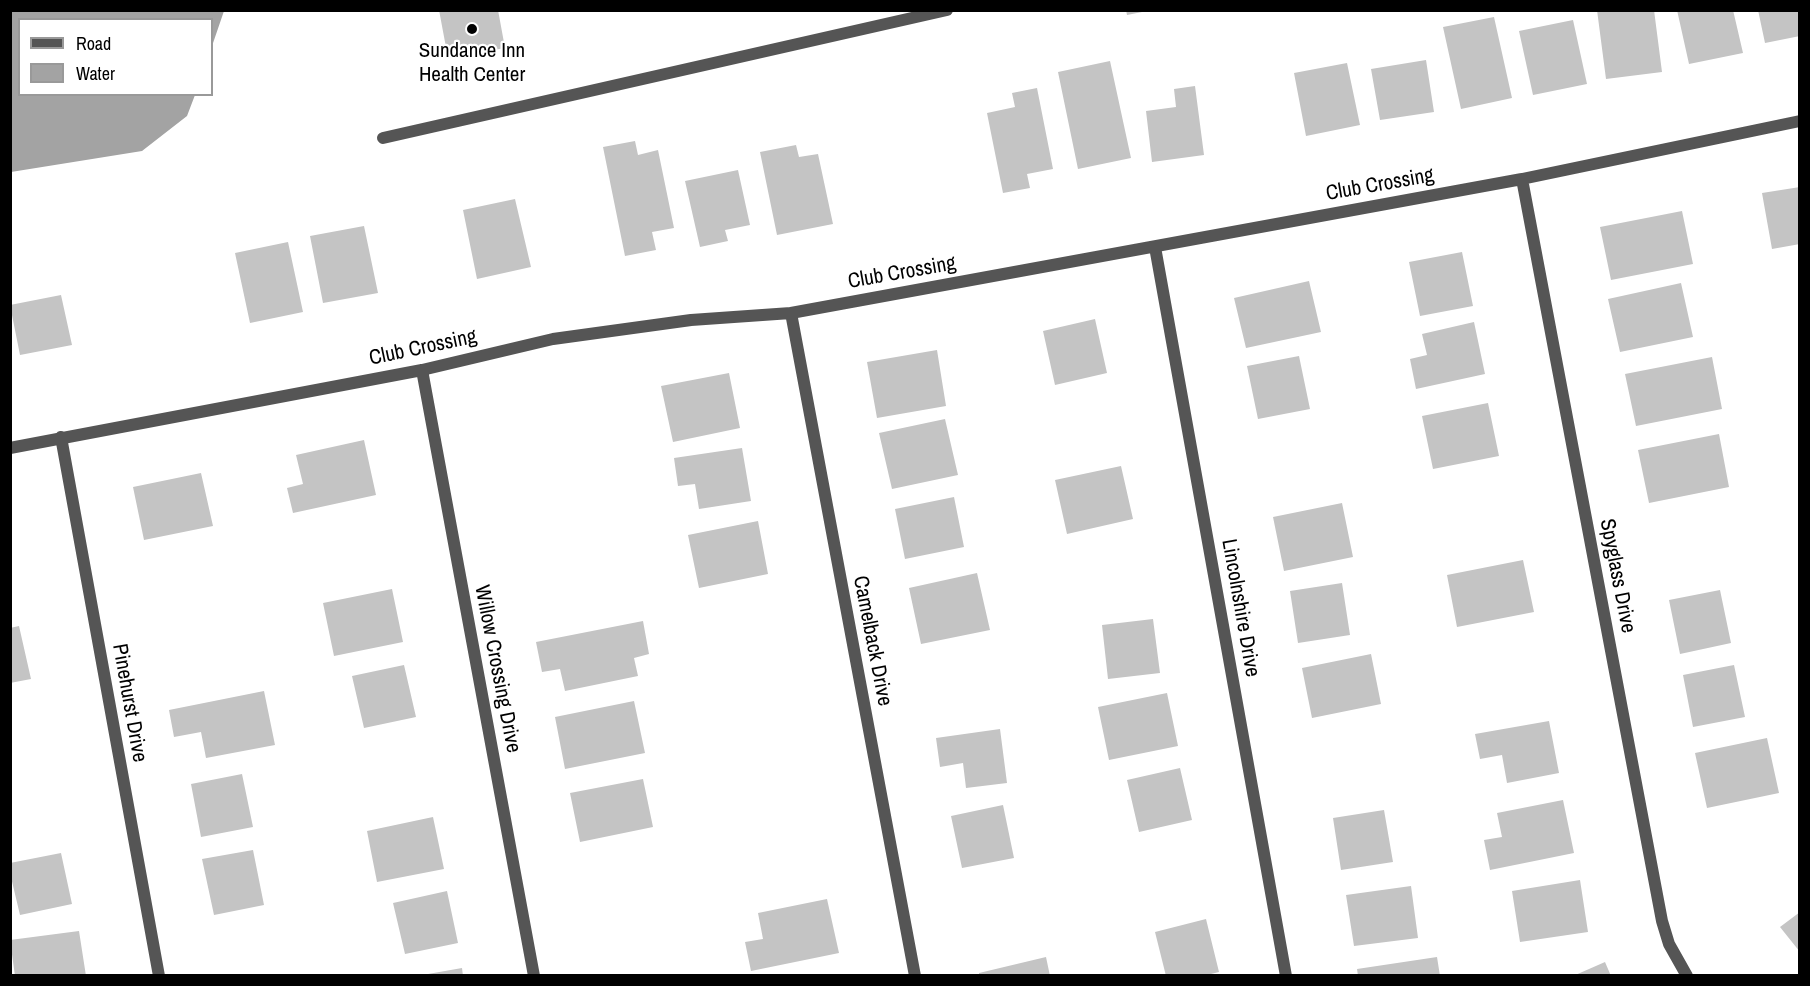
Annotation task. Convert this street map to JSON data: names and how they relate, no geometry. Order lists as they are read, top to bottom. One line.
{"streets":{"street":["Club Crossing","Spyglass Drive","Lincolnshire Drive","Camelback Drive","Willow Crossing Drive","Pinehurst Drive"]},"crossings":[["Club Crossing","Spyglass Drive"],["Club Crossing","Lincolnshire Drive"],["Club Crossing","Camelback Drive"],["Club Crossing","Willow Crossing Drive"],["Club Crossing","Pinehurst Drive"]],"places":["Sundance Inn Health Center"],"legend":["Road","Water"]}
